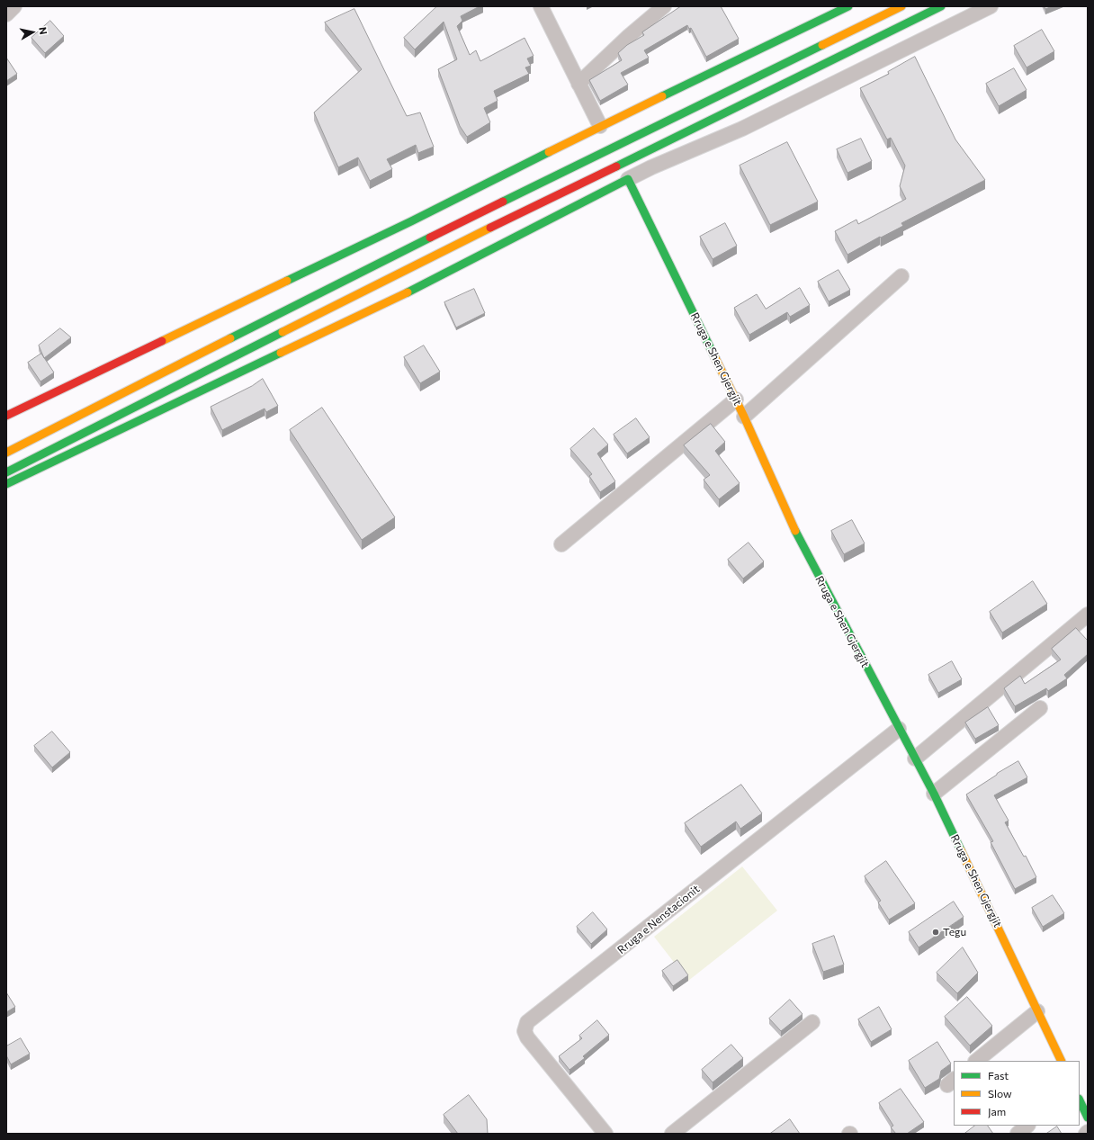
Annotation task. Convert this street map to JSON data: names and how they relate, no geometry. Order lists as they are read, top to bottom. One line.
{"streets":{"main road":["Rruga e Shen Gjergjit"],"street":["Rruga e Nenstacionit"]},"crossings":[["Rruga e Shen Gjergjit","Rruga e Nenstacionit"]],"places":["Tegu"],"legend":["Fast","Slow","Jam"],"north":"right"}
